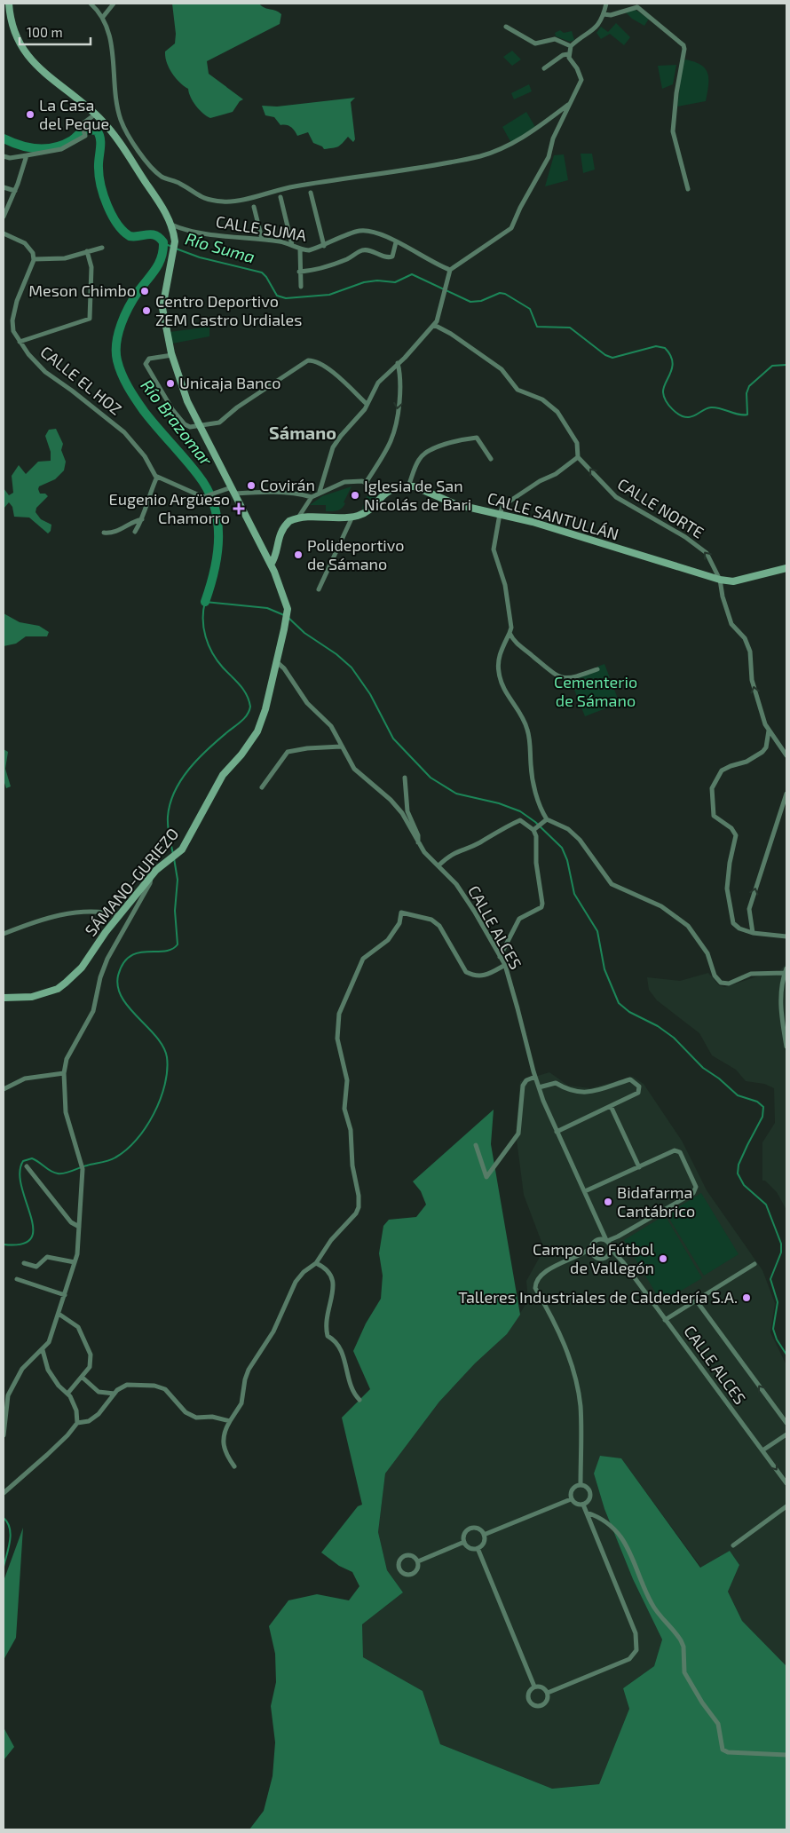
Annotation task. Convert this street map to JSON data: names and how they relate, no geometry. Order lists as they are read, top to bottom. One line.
{"streets":{"street":["CALLE SUMA","CALLE EL HOZ","CALLE NORTE","CALLE SANTULLÁN","SÁMANO-GURIEZO","CALLE ALCES"]},"crossings":[["CALLE SUMA","SÁMANO-GURIEZO"],["CALLE NORTE","CALLE SANTULLÁN"],["SÁMANO-GURIEZO","CALLE ALCES"]],"one_way":["CALLE NORTE"],"districts":["Sámano"],"water":["Río Suma","Río Brazomar"],"parks":["Cementerio de Sámano"],"places":{"other":["La Casa del Peque","Meson Chimbo","Centro Deportivo ZEM Castro Urdiales","Unicaja Banco","Covirán","Iglesia de San Nicolás de Bari","Polideportivo de Sámano","Bidafarma Cantábrico","Campo de Fútbol de Vallegón","Talleres Industriales de Caldedería S.A."],"health":["Eugenio Argüeso Chamorro"]},"scale_bar":"100 m"}
